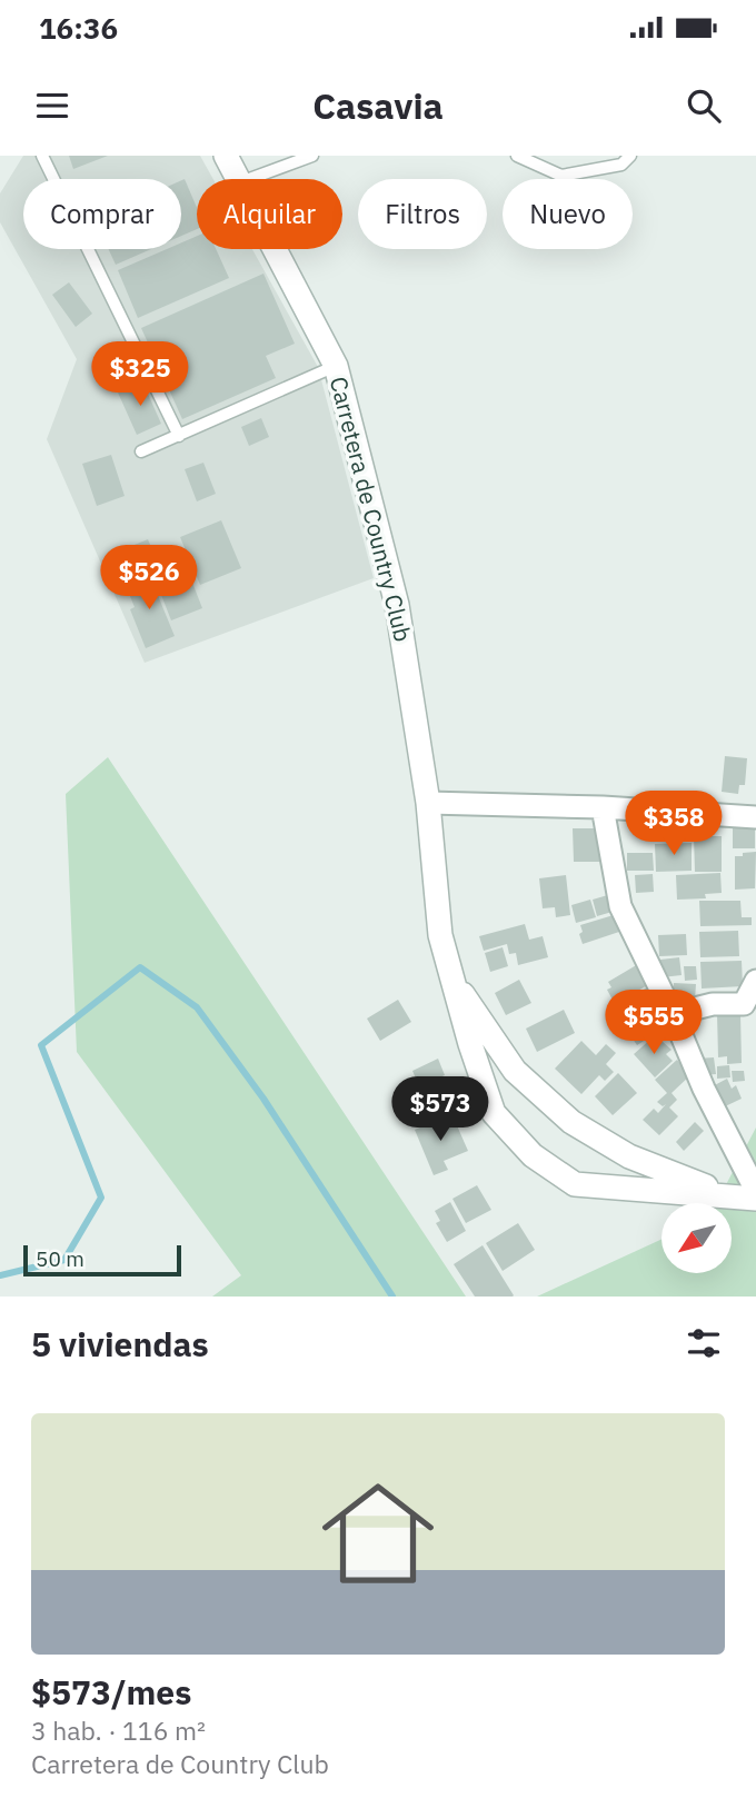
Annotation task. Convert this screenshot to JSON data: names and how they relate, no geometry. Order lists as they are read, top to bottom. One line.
{"streets":{"street":["Carretera de Country Club"]},"scale_bar":"50 m","north":"bottom left","page":{"status":"16:36","header":"Casavia","chip":["Comprar","Alquilar","Filtros","Nuevo"],"price":["$325","$526","$358","$555","$573"],"scale":"50 m","heading":"5 viviendas","list":[{"name":"$573/mes","note":"3 hab. · 116 m² · Carretera de Country Club"}]}}
